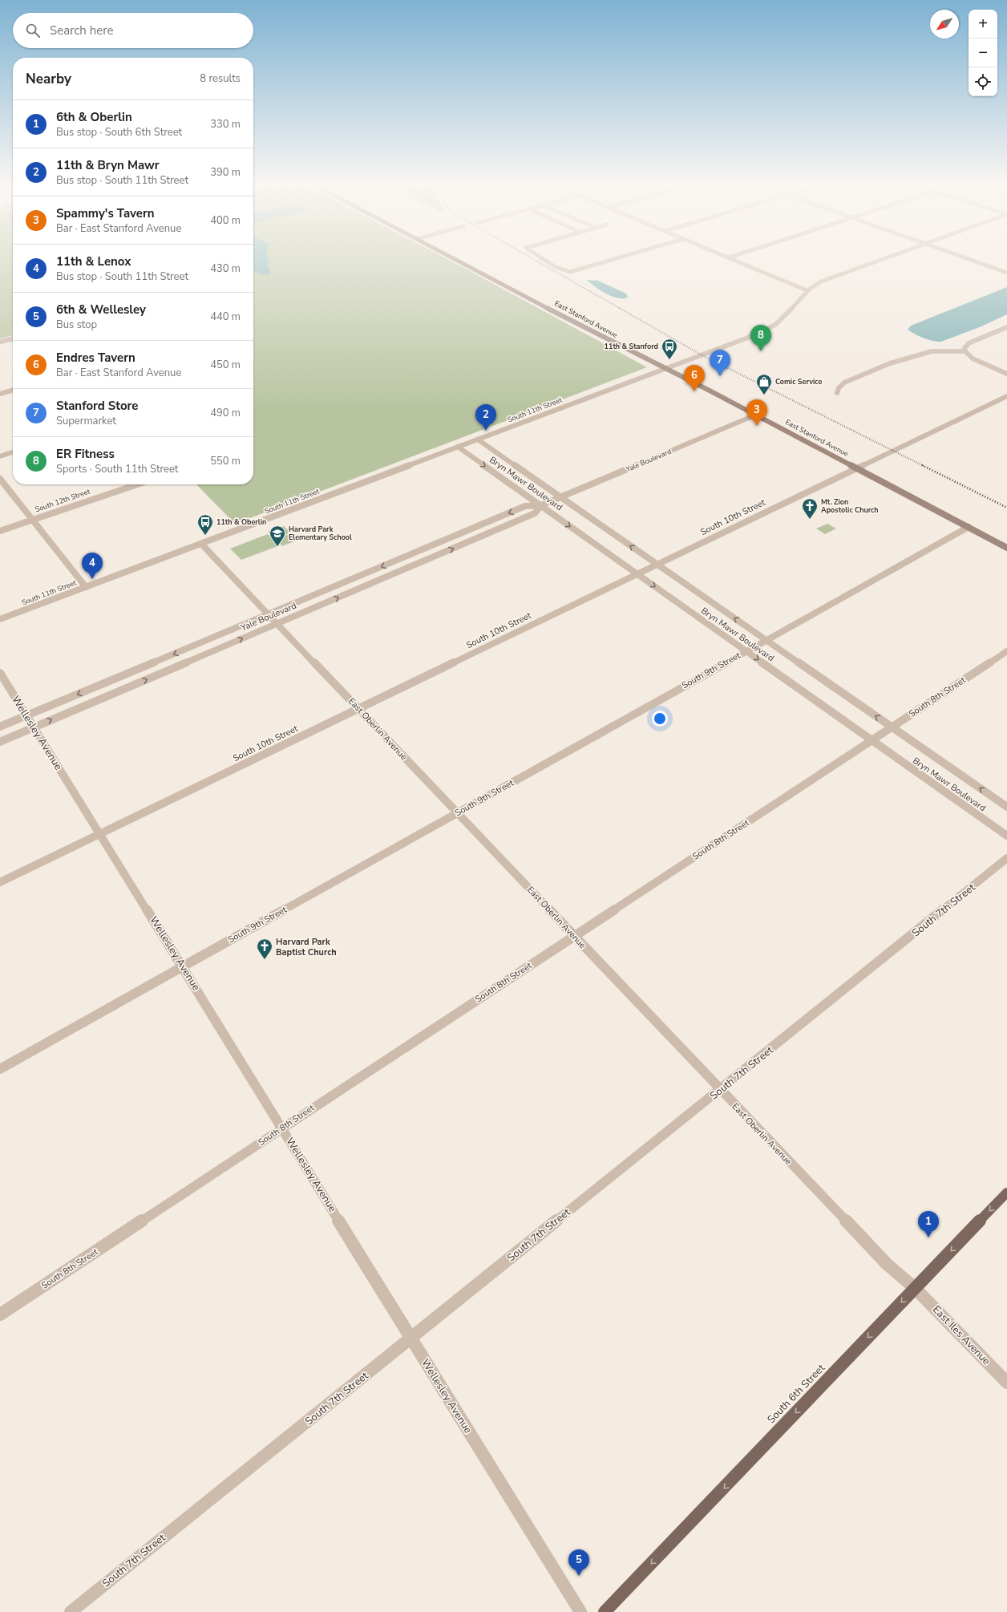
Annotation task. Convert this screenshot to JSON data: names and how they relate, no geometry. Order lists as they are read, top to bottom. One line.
{"streets":{"main road":["East Stanford Avenue","South 6th Street"],"street":["South 11th Street","Yale Boulevard","Bryn Mawr Boulevard","South 12th Street","South 10th Street","South 9th Street","South 8th Street","East Oberlin Avenue","Wellesley Avenue","South 7th Street","East Iles Avenue"]},"crossings":[["East Stanford Avenue","South 11th Street"],["East Stanford Avenue","Yale Boulevard"],["East Stanford Avenue","South 10th Street"],["East Stanford Avenue","South 9th Street"],["South 11th Street","Bryn Mawr Boulevard"],["South 11th Street","East Oberlin Avenue"],["Yale Boulevard","Bryn Mawr Boulevard"],["Yale Boulevard","East Oberlin Avenue"],["Yale Boulevard","Wellesley Avenue"],["Bryn Mawr Boulevard","South 10th Street"],["Bryn Mawr Boulevard","South 9th Street"],["Bryn Mawr Boulevard","South 8th Street"],["South 10th Street","East Oberlin Avenue"],["South 10th Street","Wellesley Avenue"],["South 9th Street","East Oberlin Avenue"],["South 9th Street","Wellesley Avenue"],["South 8th Street","East Oberlin Avenue"],["South 8th Street","Wellesley Avenue"],["East Oberlin Avenue","South 7th Street"],["East Oberlin Avenue","East Iles Avenue"],["East Oberlin Avenue","South 6th Street"],["Wellesley Avenue","South 7th Street"],["East Iles Avenue","South 6th Street"]],"one_way":["South 6th Street"],"places":{"bus stop":["11th & Stanford","11th & Oberlin"],"shop":["Comic Service"],"church":["Mt. Zion Apostolic Church","Harvard Park Baptist Church"],"school or university":["Harvard Park Elementary School"]},"north":"bottom left","page":{"map_buttons":["+","−"],"search":"Search here","heading":["Nearby","8 results"],"list":[{"mark":"1","name":"6th & Oberlin","note":"Bus stop · South 6th Street","value":"330 m"},{"mark":"2","name":"11th & Bryn Mawr","note":"Bus stop · South 11th Street","value":"390 m"},{"mark":"3","name":"Spammy's Tavern","note":"Bar · East Stanford Avenue","value":"400 m"},{"mark":"4","name":"11th & Lenox","note":"Bus stop · South 11th Street","value":"430 m"},{"mark":"5","name":"6th & Wellesley","note":"Bus stop","value":"440 m"},{"mark":"6","name":"Endres Tavern","note":"Bar · East Stanford Avenue","value":"450 m"},{"mark":"7","name":"Stanford Store","note":"Supermarket","value":"490 m"},{"mark":"8","name":"ER Fitness","note":"Sports · South 11th Street","value":"550 m"}],"pins":["8","7","6","3","2","4","1","5"]}}
